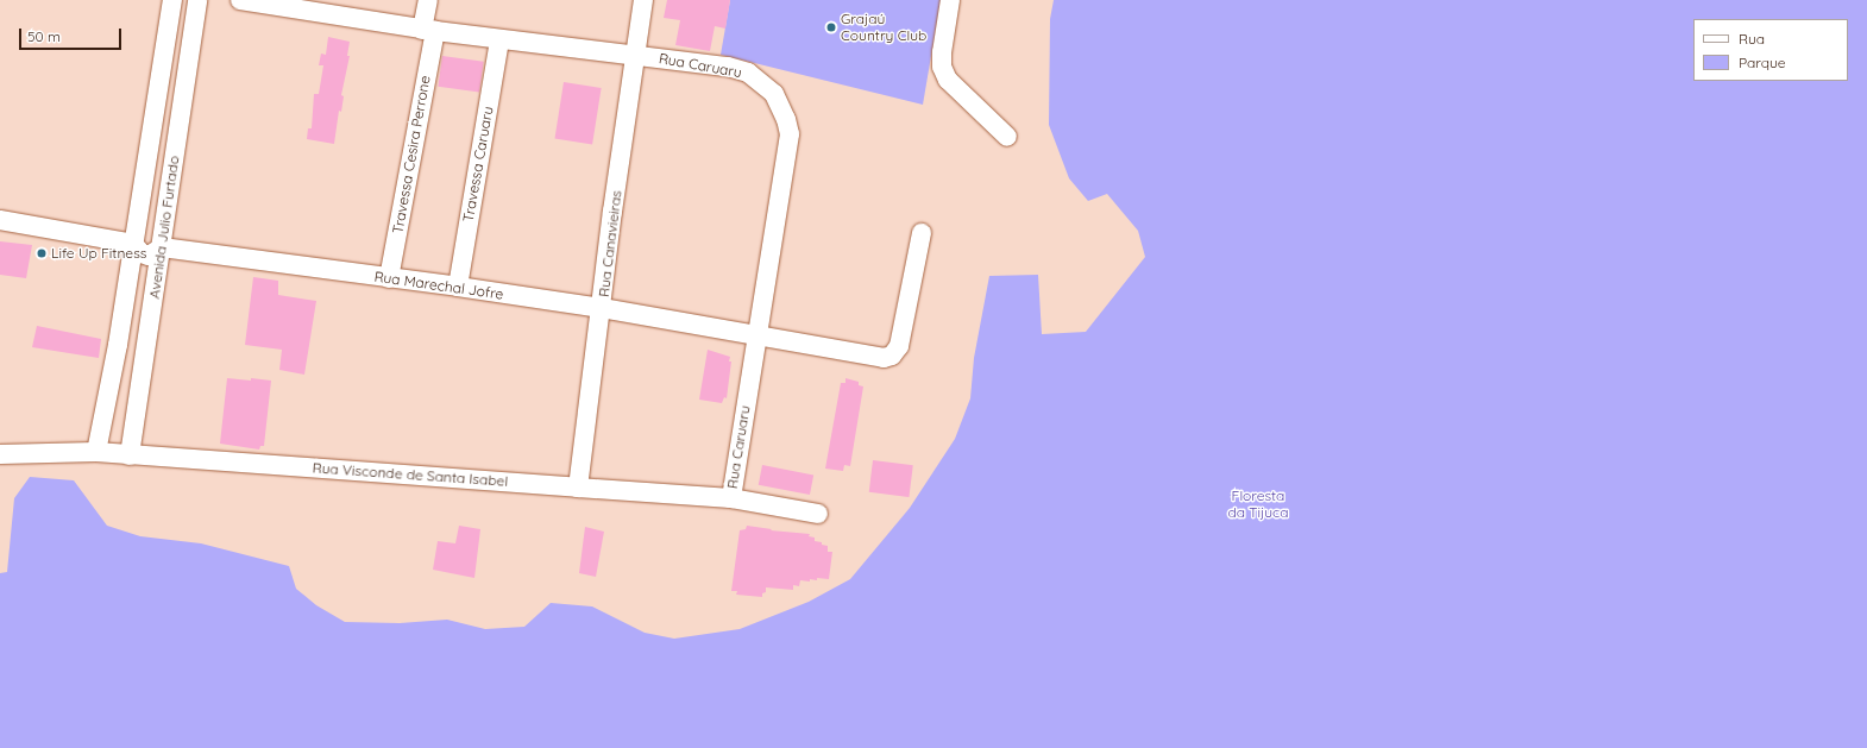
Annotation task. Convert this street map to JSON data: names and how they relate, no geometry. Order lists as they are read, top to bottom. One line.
{"streets":{"street":["Rua Caruaru","Travessa Cesira Perrone","Travessa Caruaru","Avenida Julio Furtado","Rua Canavieiras","Rua Marechal Jofre","Rua Visconde de Santa Isabel"]},"crossings":[["Rua Caruaru","Travessa Cesira Perrone"],["Rua Caruaru","Travessa Caruaru"],["Rua Caruaru","Rua Canavieiras"],["Rua Caruaru","Rua Marechal Jofre"],["Rua Caruaru","Rua Visconde de Santa Isabel"],["Travessa Cesira Perrone","Rua Marechal Jofre"],["Travessa Caruaru","Rua Marechal Jofre"],["Avenida Julio Furtado","Rua Marechal Jofre"],["Avenida Julio Furtado","Rua Visconde de Santa Isabel"],["Rua Canavieiras","Rua Marechal Jofre"],["Rua Canavieiras","Rua Visconde de Santa Isabel"]],"parks":["Floresta da Tijuca"],"places":["Grajaú Country Club","Life Up Fitness"],"legend":["Rua","Parque"],"scale_bar":"50 m"}
